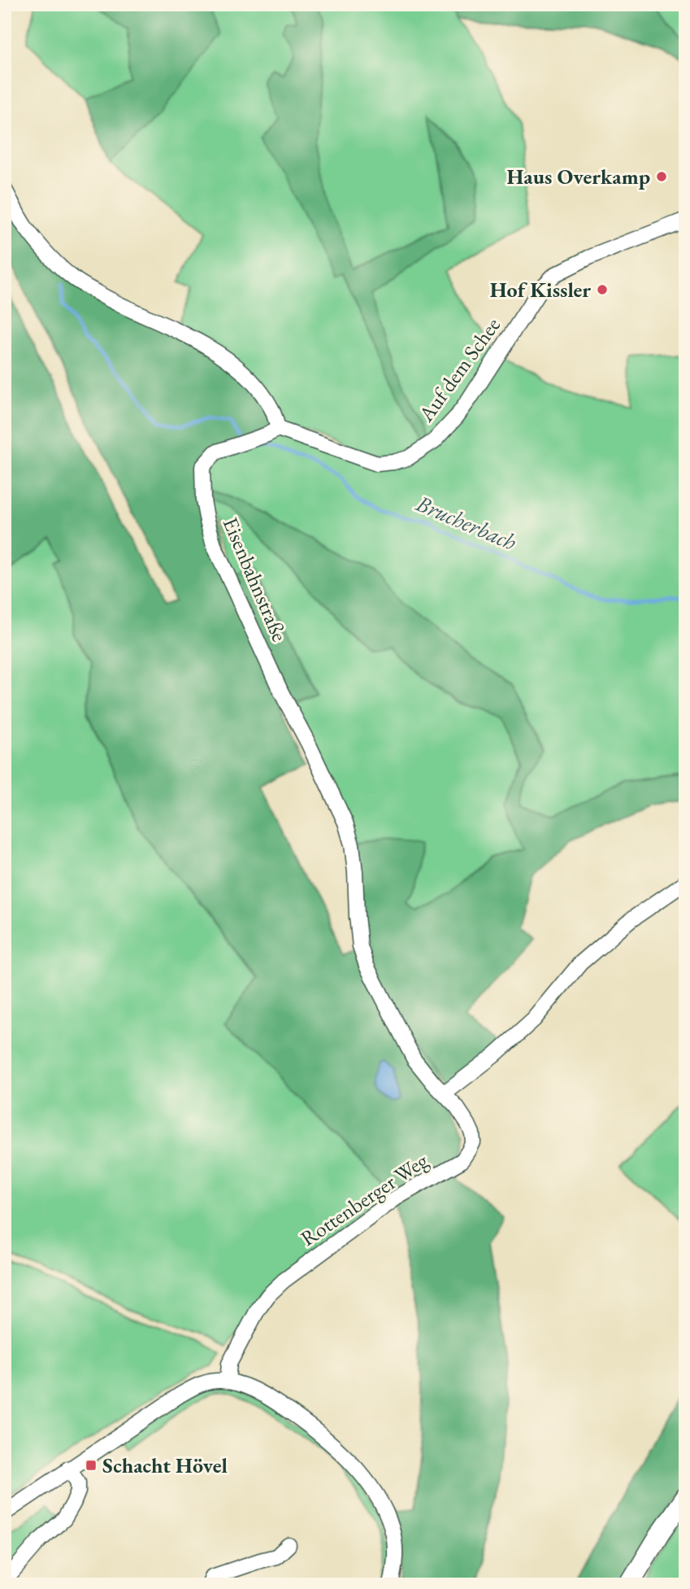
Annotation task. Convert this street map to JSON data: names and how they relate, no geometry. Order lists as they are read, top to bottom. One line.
{"streets":{"street":["Auf dem Schee","Eisenbahnstraße","Rottenberger Weg"]},"crossings":[["Auf dem Schee","Eisenbahnstraße"],["Eisenbahnstraße","Rottenberger Weg"]],"water":["Brucherbach"],"places":{"other":["Haus Overkamp","Hof Kissler"],"transit":["Schacht Hövel"]}}
